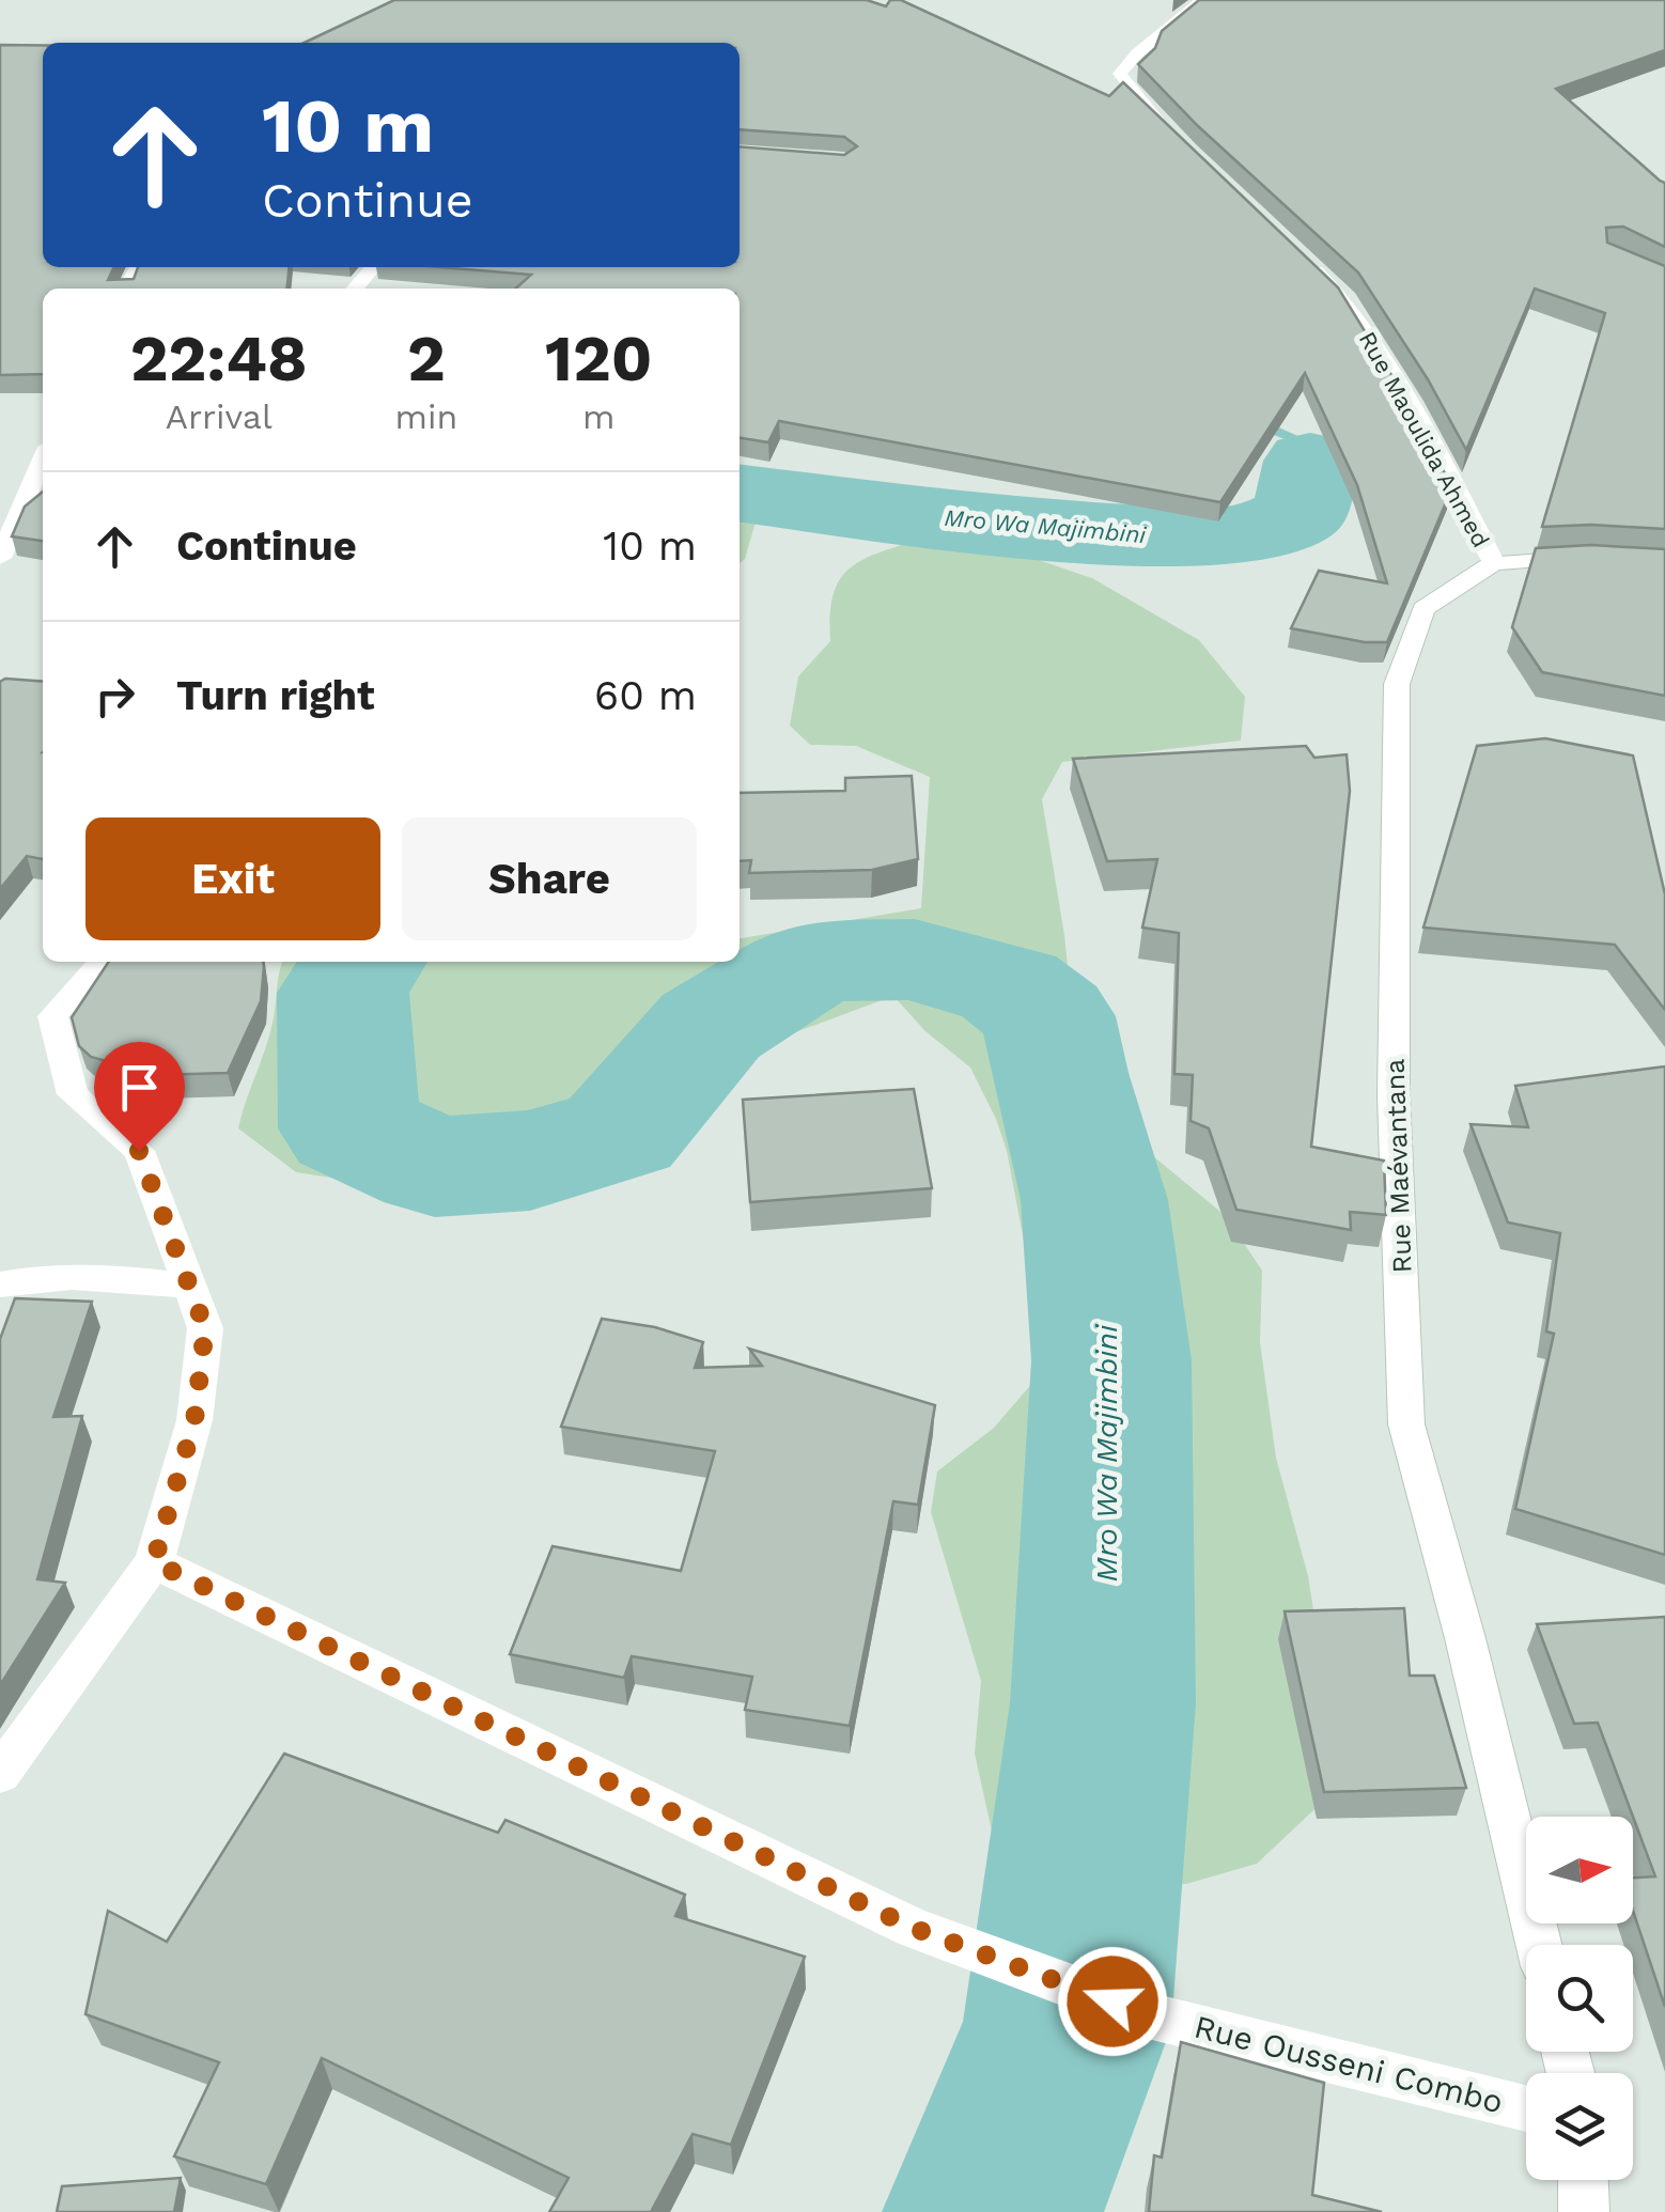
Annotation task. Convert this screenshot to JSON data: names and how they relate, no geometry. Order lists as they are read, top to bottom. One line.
{"streets":{"street":["Rue Maoulida Ahmed","Rue Maévantana","Rue Ousseni Combo"]},"crossings":[["Rue Maoulida Ahmed","Rue Maévantana"]],"water":["Mro Wa Majimbini"],"north":"right","page":{"turn":["10 m","Continue"],"eta":["22:48","Arrival","2","min","120","m"],"list":[{"name":"Continue","value":"10 m"},{"name":"Turn right","value":"60 m"}],"buttons":["Exit","Share"]}}
